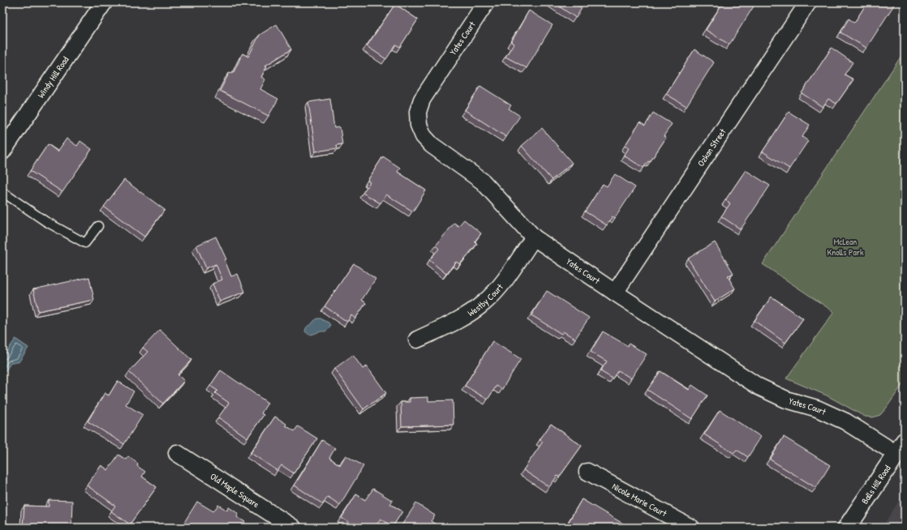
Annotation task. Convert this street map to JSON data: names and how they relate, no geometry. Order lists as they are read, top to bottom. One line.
{"streets":{"street":["Yates Court","Windy Hill Road","Ozkan Street","Westby Court","Balls Hill Road","Old Maple Square","Nicole Marie Court"]},"crossings":[["Yates Court","Ozkan Street"],["Yates Court","Westby Court"],["Yates Court","Balls Hill Road"]],"parks":["McLean Knolls Park"]}
